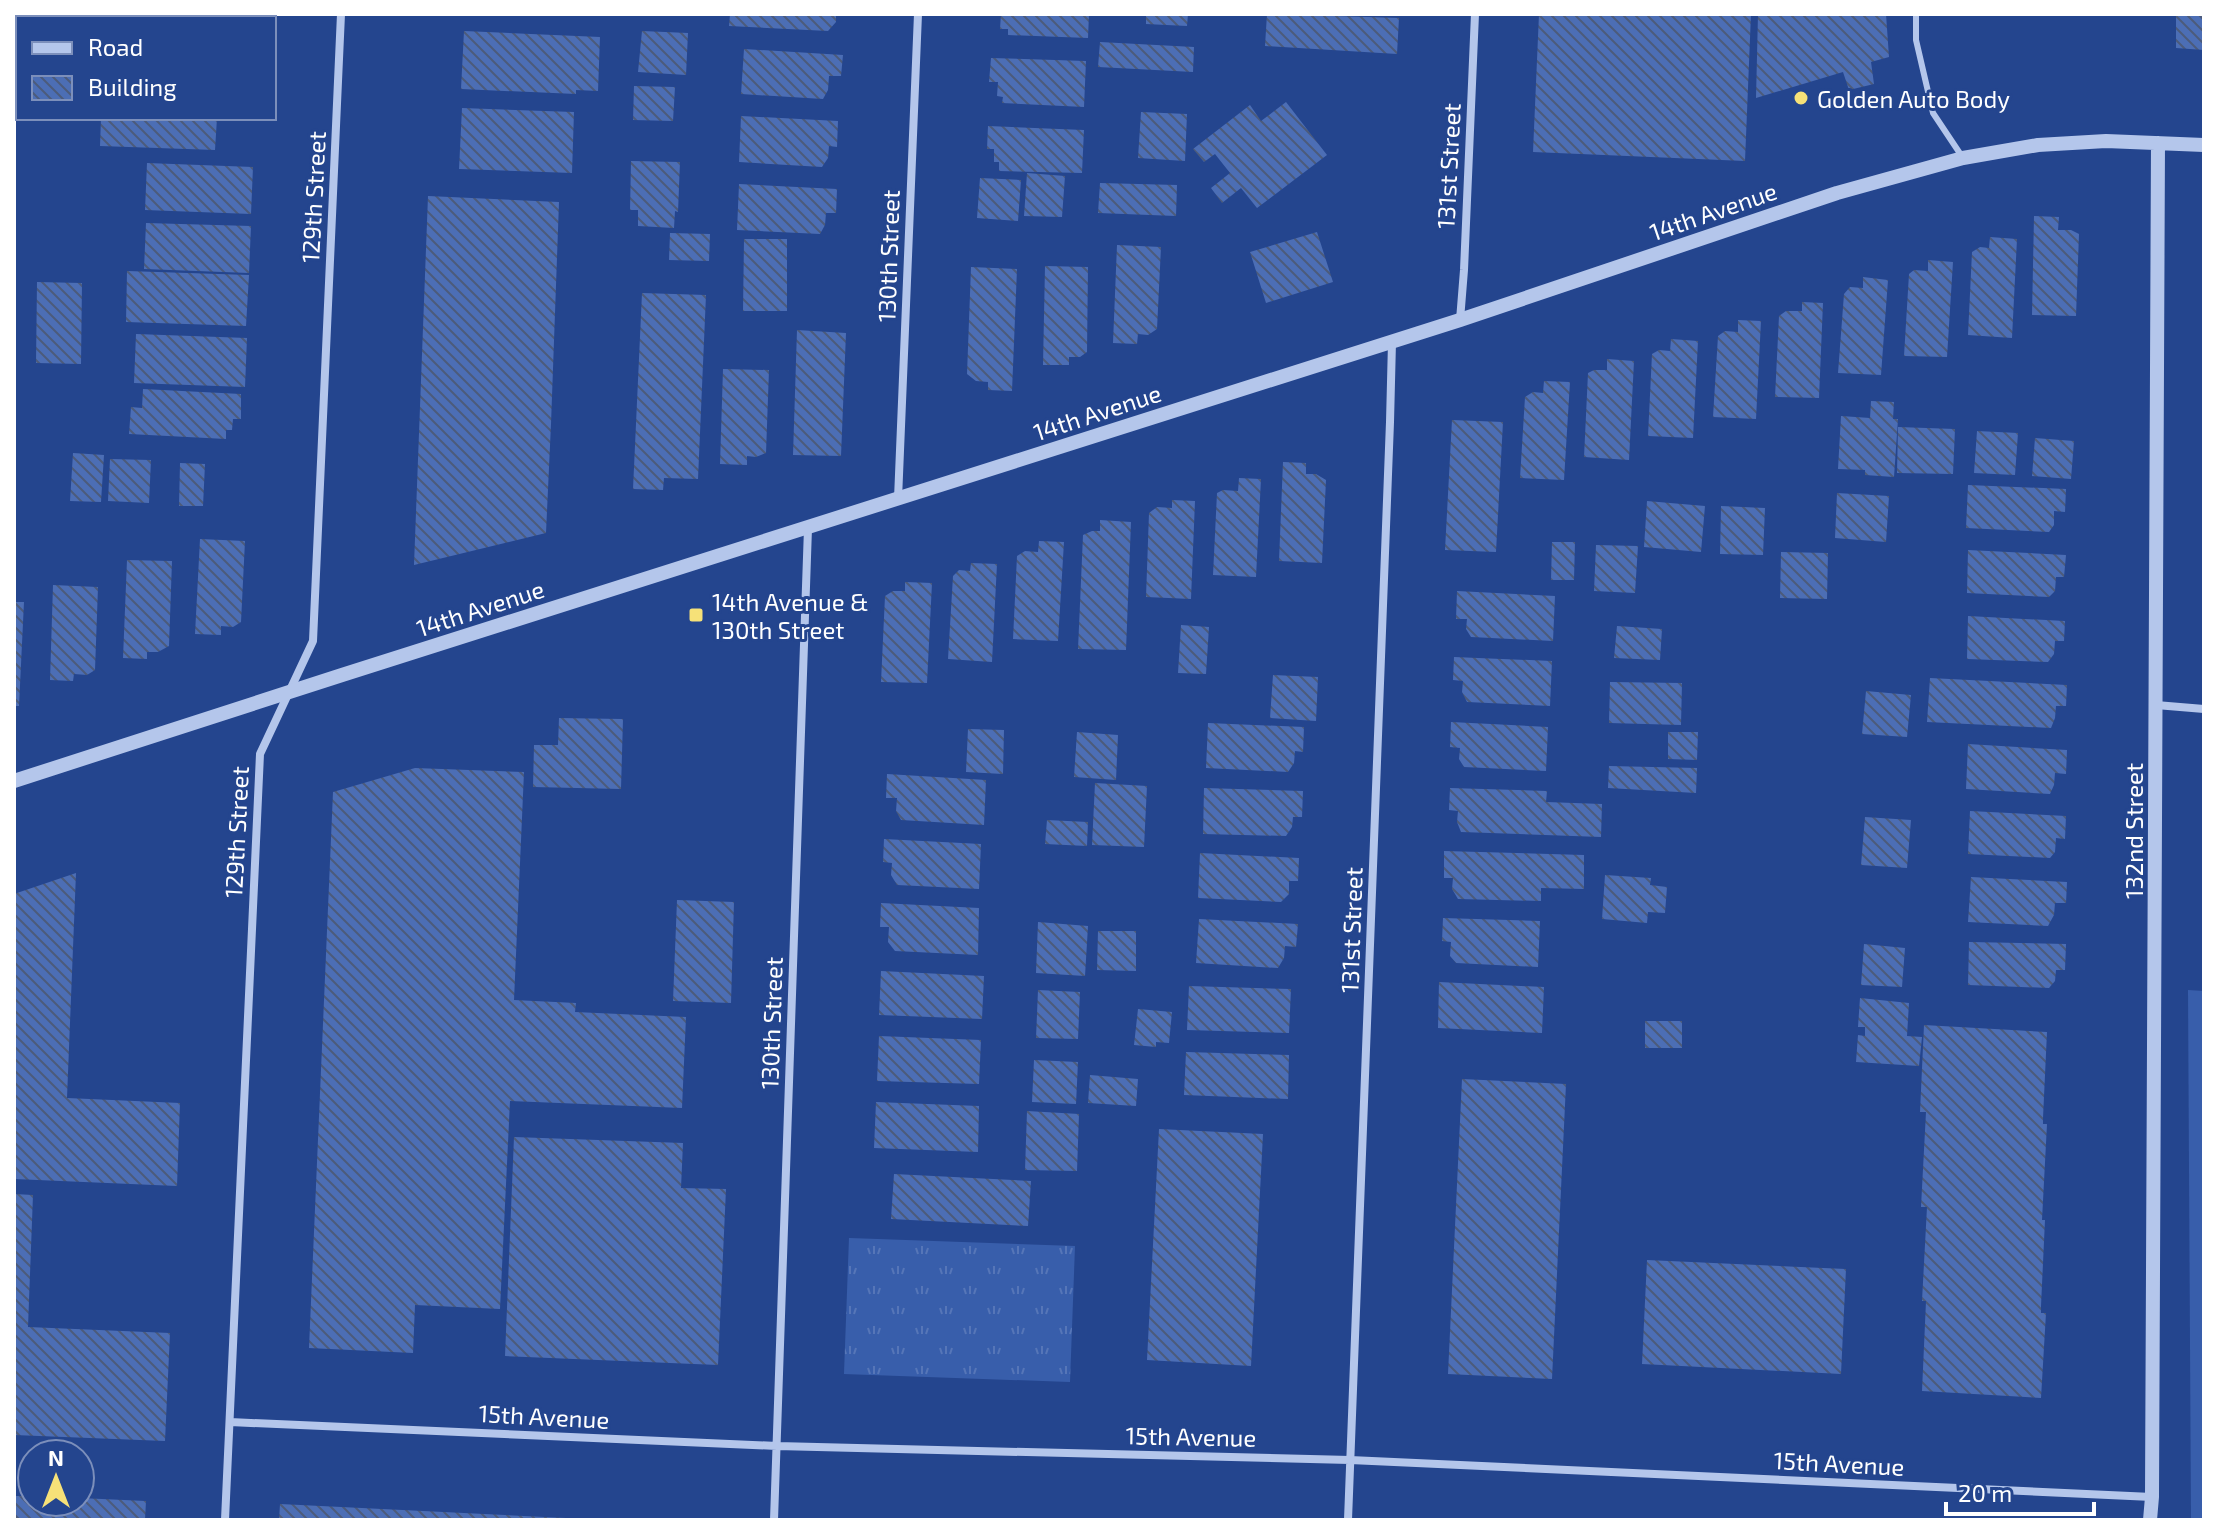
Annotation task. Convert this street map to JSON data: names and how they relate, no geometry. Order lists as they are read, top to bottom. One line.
{"streets":{"street":["131st Street","129th Street","14th Avenue","130th Street","132nd Street","15th Avenue"]},"crossings":[["131st Street","14th Avenue"],["131st Street","15th Avenue"],["129th Street","14th Avenue"],["129th Street","15th Avenue"],["14th Avenue","130th Street"],["14th Avenue","132nd Street"],["130th Street","15th Avenue"],["132nd Street","15th Avenue"]],"places":{"other":["Golden Auto Body"],"transit":["14th Avenue & 130th Street"]},"legend":["Road","Building"],"scale_bar":"20 m","north":"top"}
